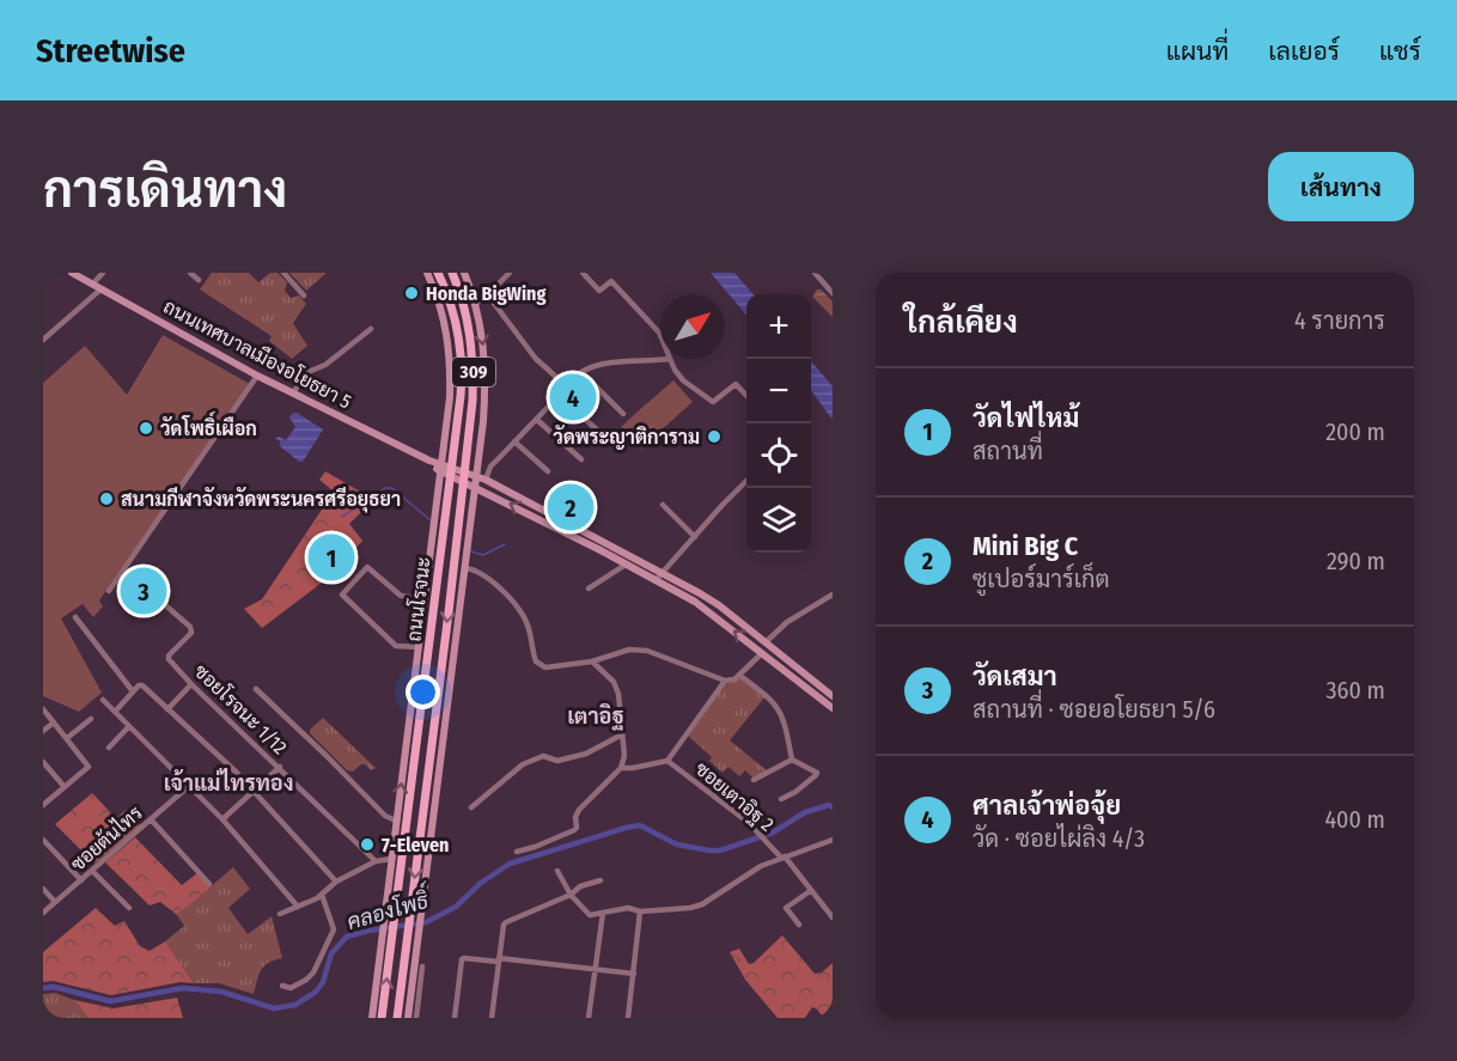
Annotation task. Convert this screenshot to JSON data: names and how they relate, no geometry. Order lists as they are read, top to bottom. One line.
{"streets":{"main road":["ถนนเทศบาลเมืองอโยธยา 5","309","ถนนโรจนะ"],"street":["ซอยโรจนะ 1/12","ซอยเตาอิฐ 2","ซอยต้นไทร"]},"crossings":[["ถนนเทศบาลเมืองอโยธยา 5","ถนนโรจนะ"]],"districts":["เตาอิฐ","เจ้าแม่ไทรทอง"],"water":["คลองโพธิ์"],"places":["Honda BigWing","วัดโพธิ์เผือก","วัดพระญาติการาม","สนามกีฬาจังหวัดพระนครศรีอยุธยา","7-Eleven"],"north":"top right","page":{"header":"Streetwise","nav":["แผนที่","เลเยอร์","แชร์"],"buttons":"เส้นทาง","title":"การเดินทาง","heading":["ใกล้เคียง","4 รายการ"],"map_buttons":["+","−"],"list":[{"mark":"1","name":"วัดไฟไหม้","note":"สถานที่","value":"200 m"},{"mark":"2","name":"Mini Big C","note":"ซูเปอร์มาร์เก็ต","value":"290 m"},{"mark":"3","name":"วัดเสมา","note":"สถานที่ · ซอยอโยธยา 5/6","value":"360 m"},{"mark":"4","name":"ศาลเจ้าพ่อจุ้ย","note":"วัด · ซอยไผ่ลิง 4/3","value":"400 m"}],"pins":["4","2","1","3"]}}
